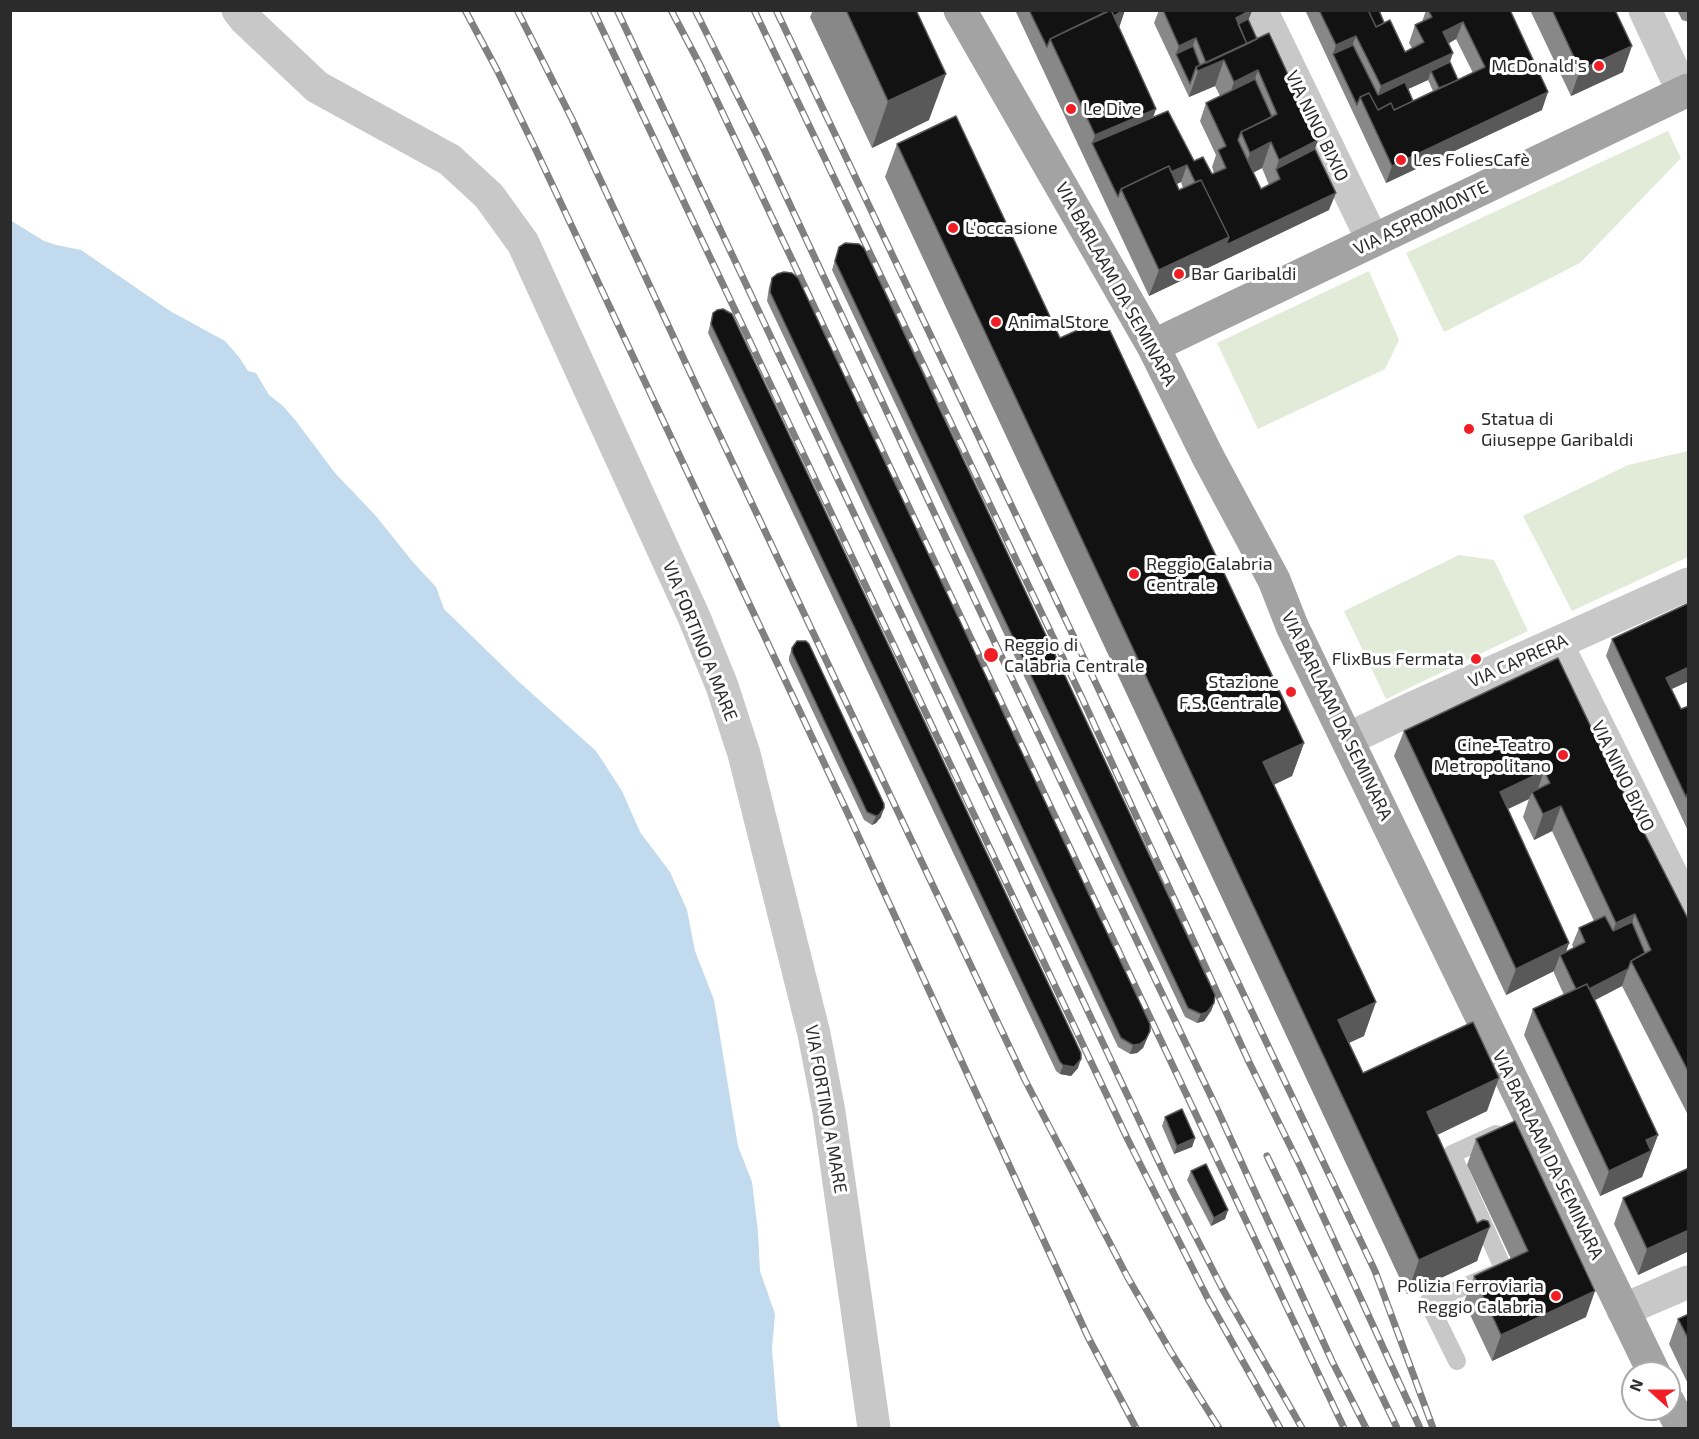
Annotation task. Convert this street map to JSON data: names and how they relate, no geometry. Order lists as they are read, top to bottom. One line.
{"streets":{"main road":["VIA ASPROMONTE","VIA BARLAAM DA SEMINARA"],"street":["VIA NINO BIXIO","VIA FORTINO A MARE","VIA CAPRERA"]},"crossings":[["VIA NINO BIXIO","VIA ASPROMONTE"],["VIA NINO BIXIO","VIA CAPRERA"],["VIA ASPROMONTE","VIA BARLAAM DA SEMINARA"],["VIA BARLAAM DA SEMINARA","VIA CAPRERA"]],"places":["McDonald's","Le Dive","Les FoliesCafè","L'occasione","Bar Garibaldi","AnimalStore","Statua di Giuseppe Garibaldi","Reggio Calabria Centrale","Reggio di Calabria Centrale","FlixBus Fermata","Stazione F.S. Centrale","Cine-Teatro Metropolitano","Polizia Ferroviaria Reggio Calabria"],"north":"left"}
